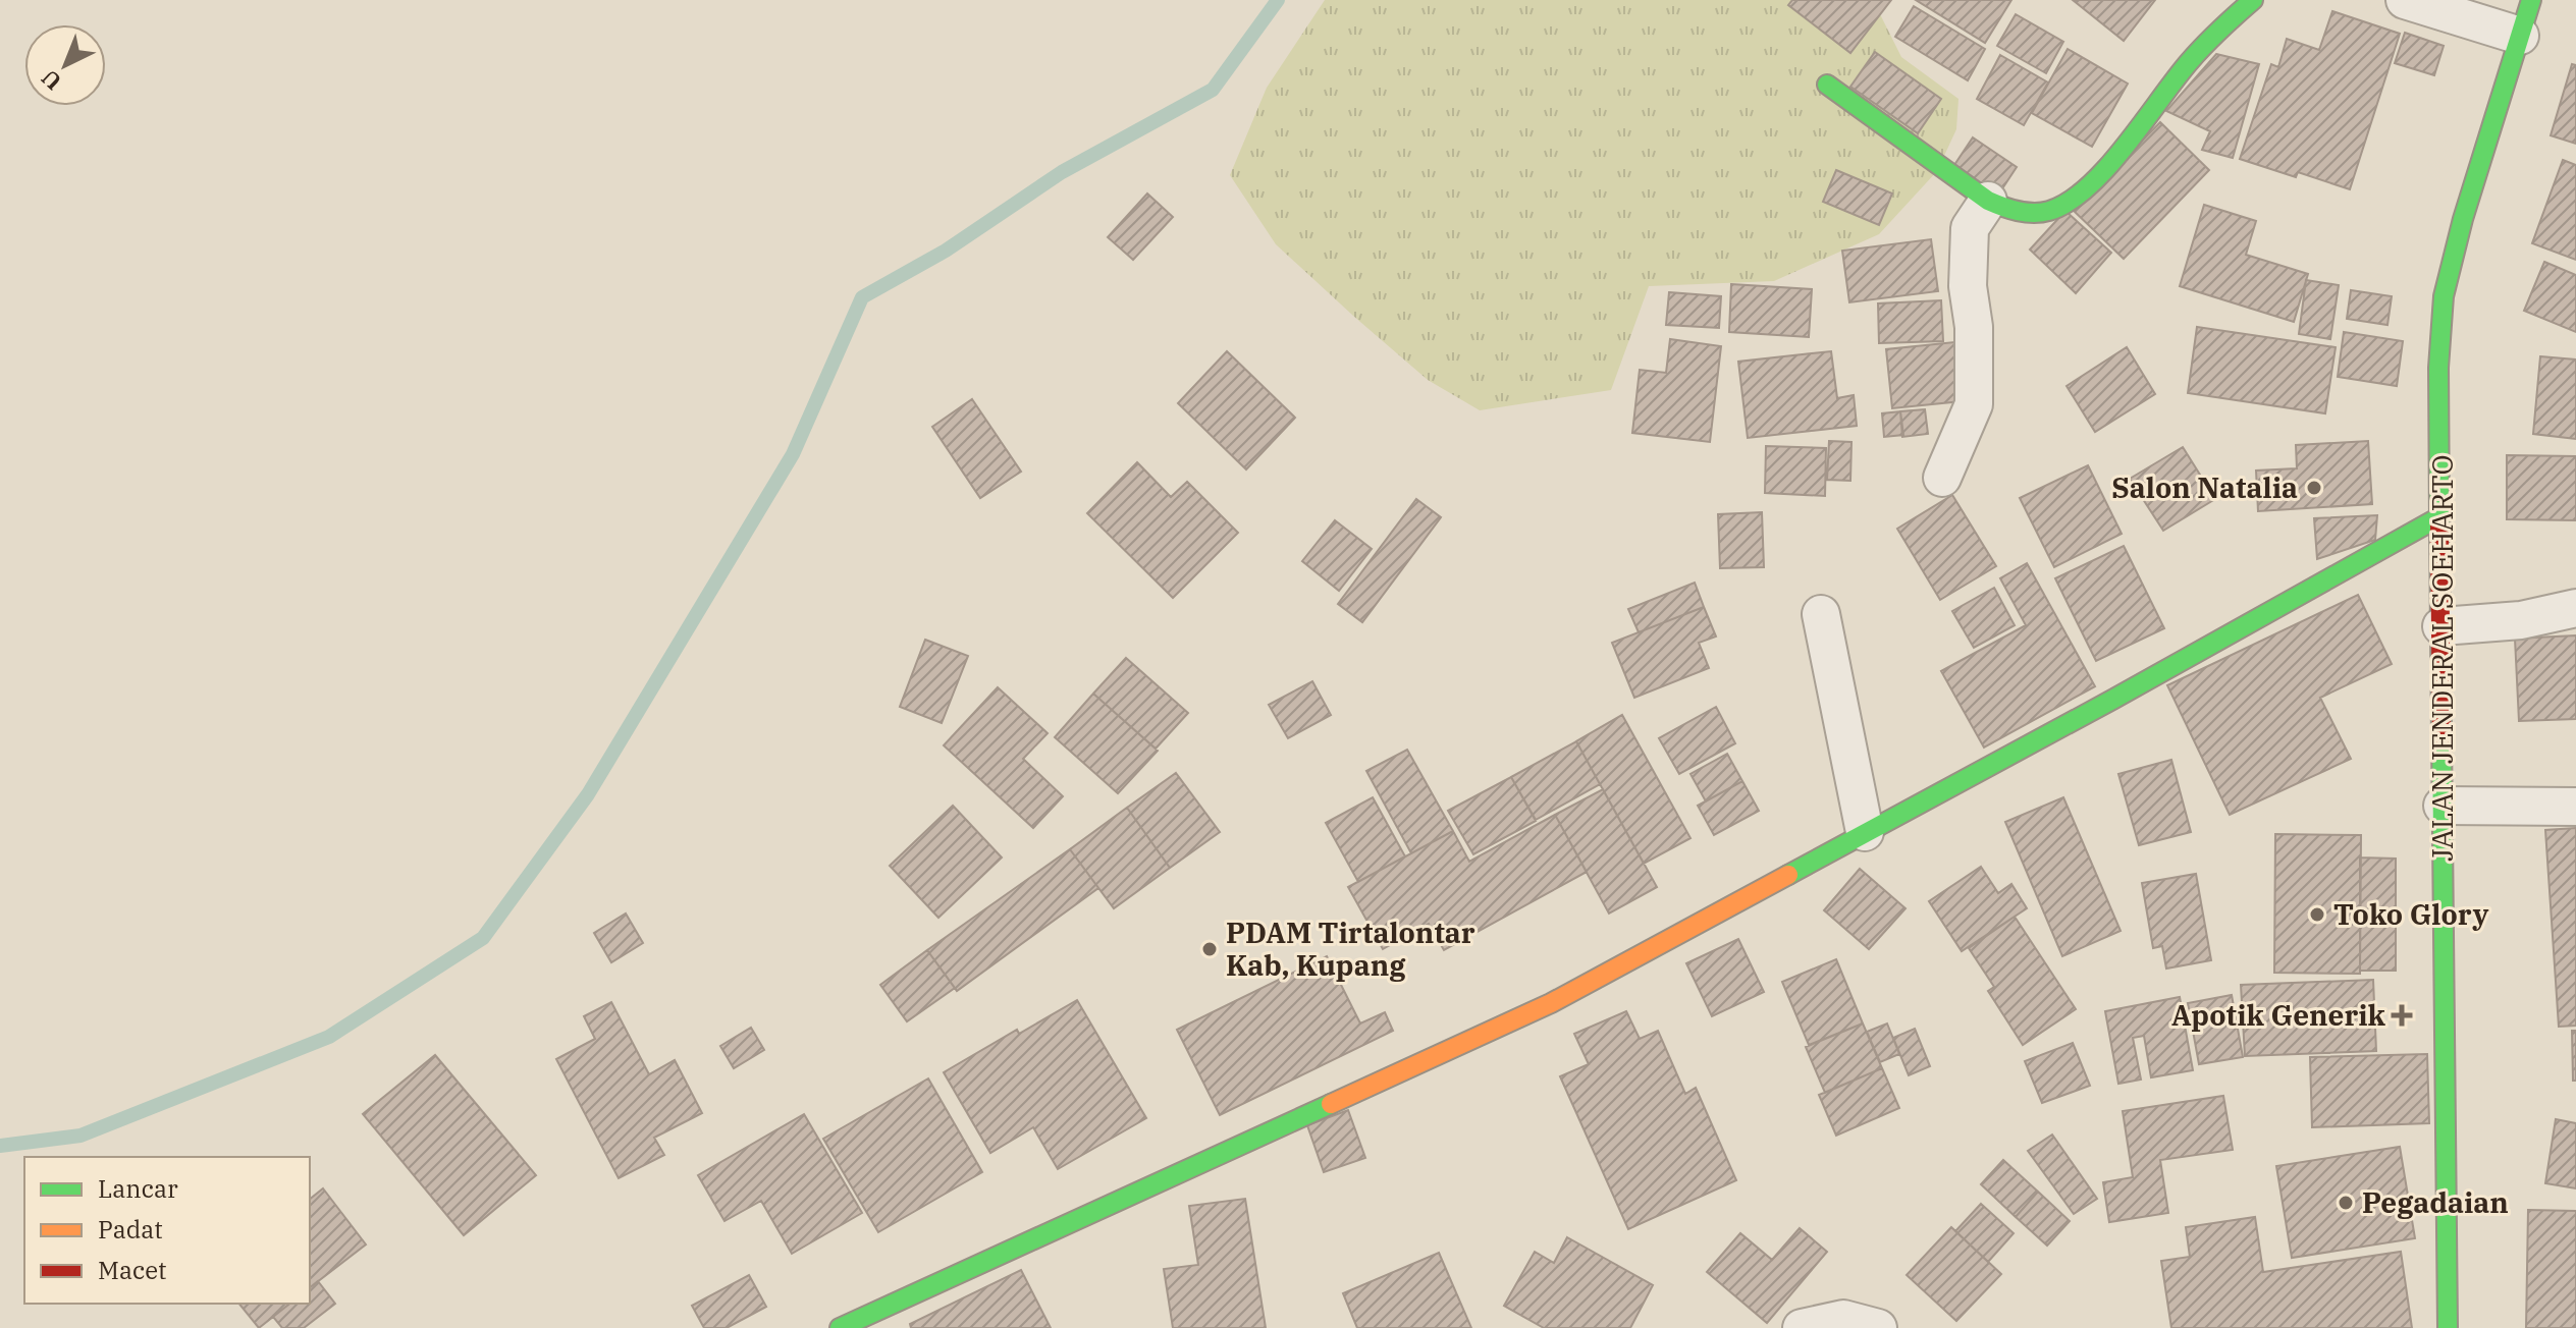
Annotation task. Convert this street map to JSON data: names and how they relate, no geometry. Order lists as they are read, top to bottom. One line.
{"streets":{"street":["JALAN JENDERAL SOEHARTO"]},"places":{"other":["Salon Natalia","Toko Glory","PDAM Tirtalontar Kab, Kupang","Pegadaian"],"health":["Apotik Generik"]},"legend":["Lancar","Padat","Macet"],"north":"bottom left"}
